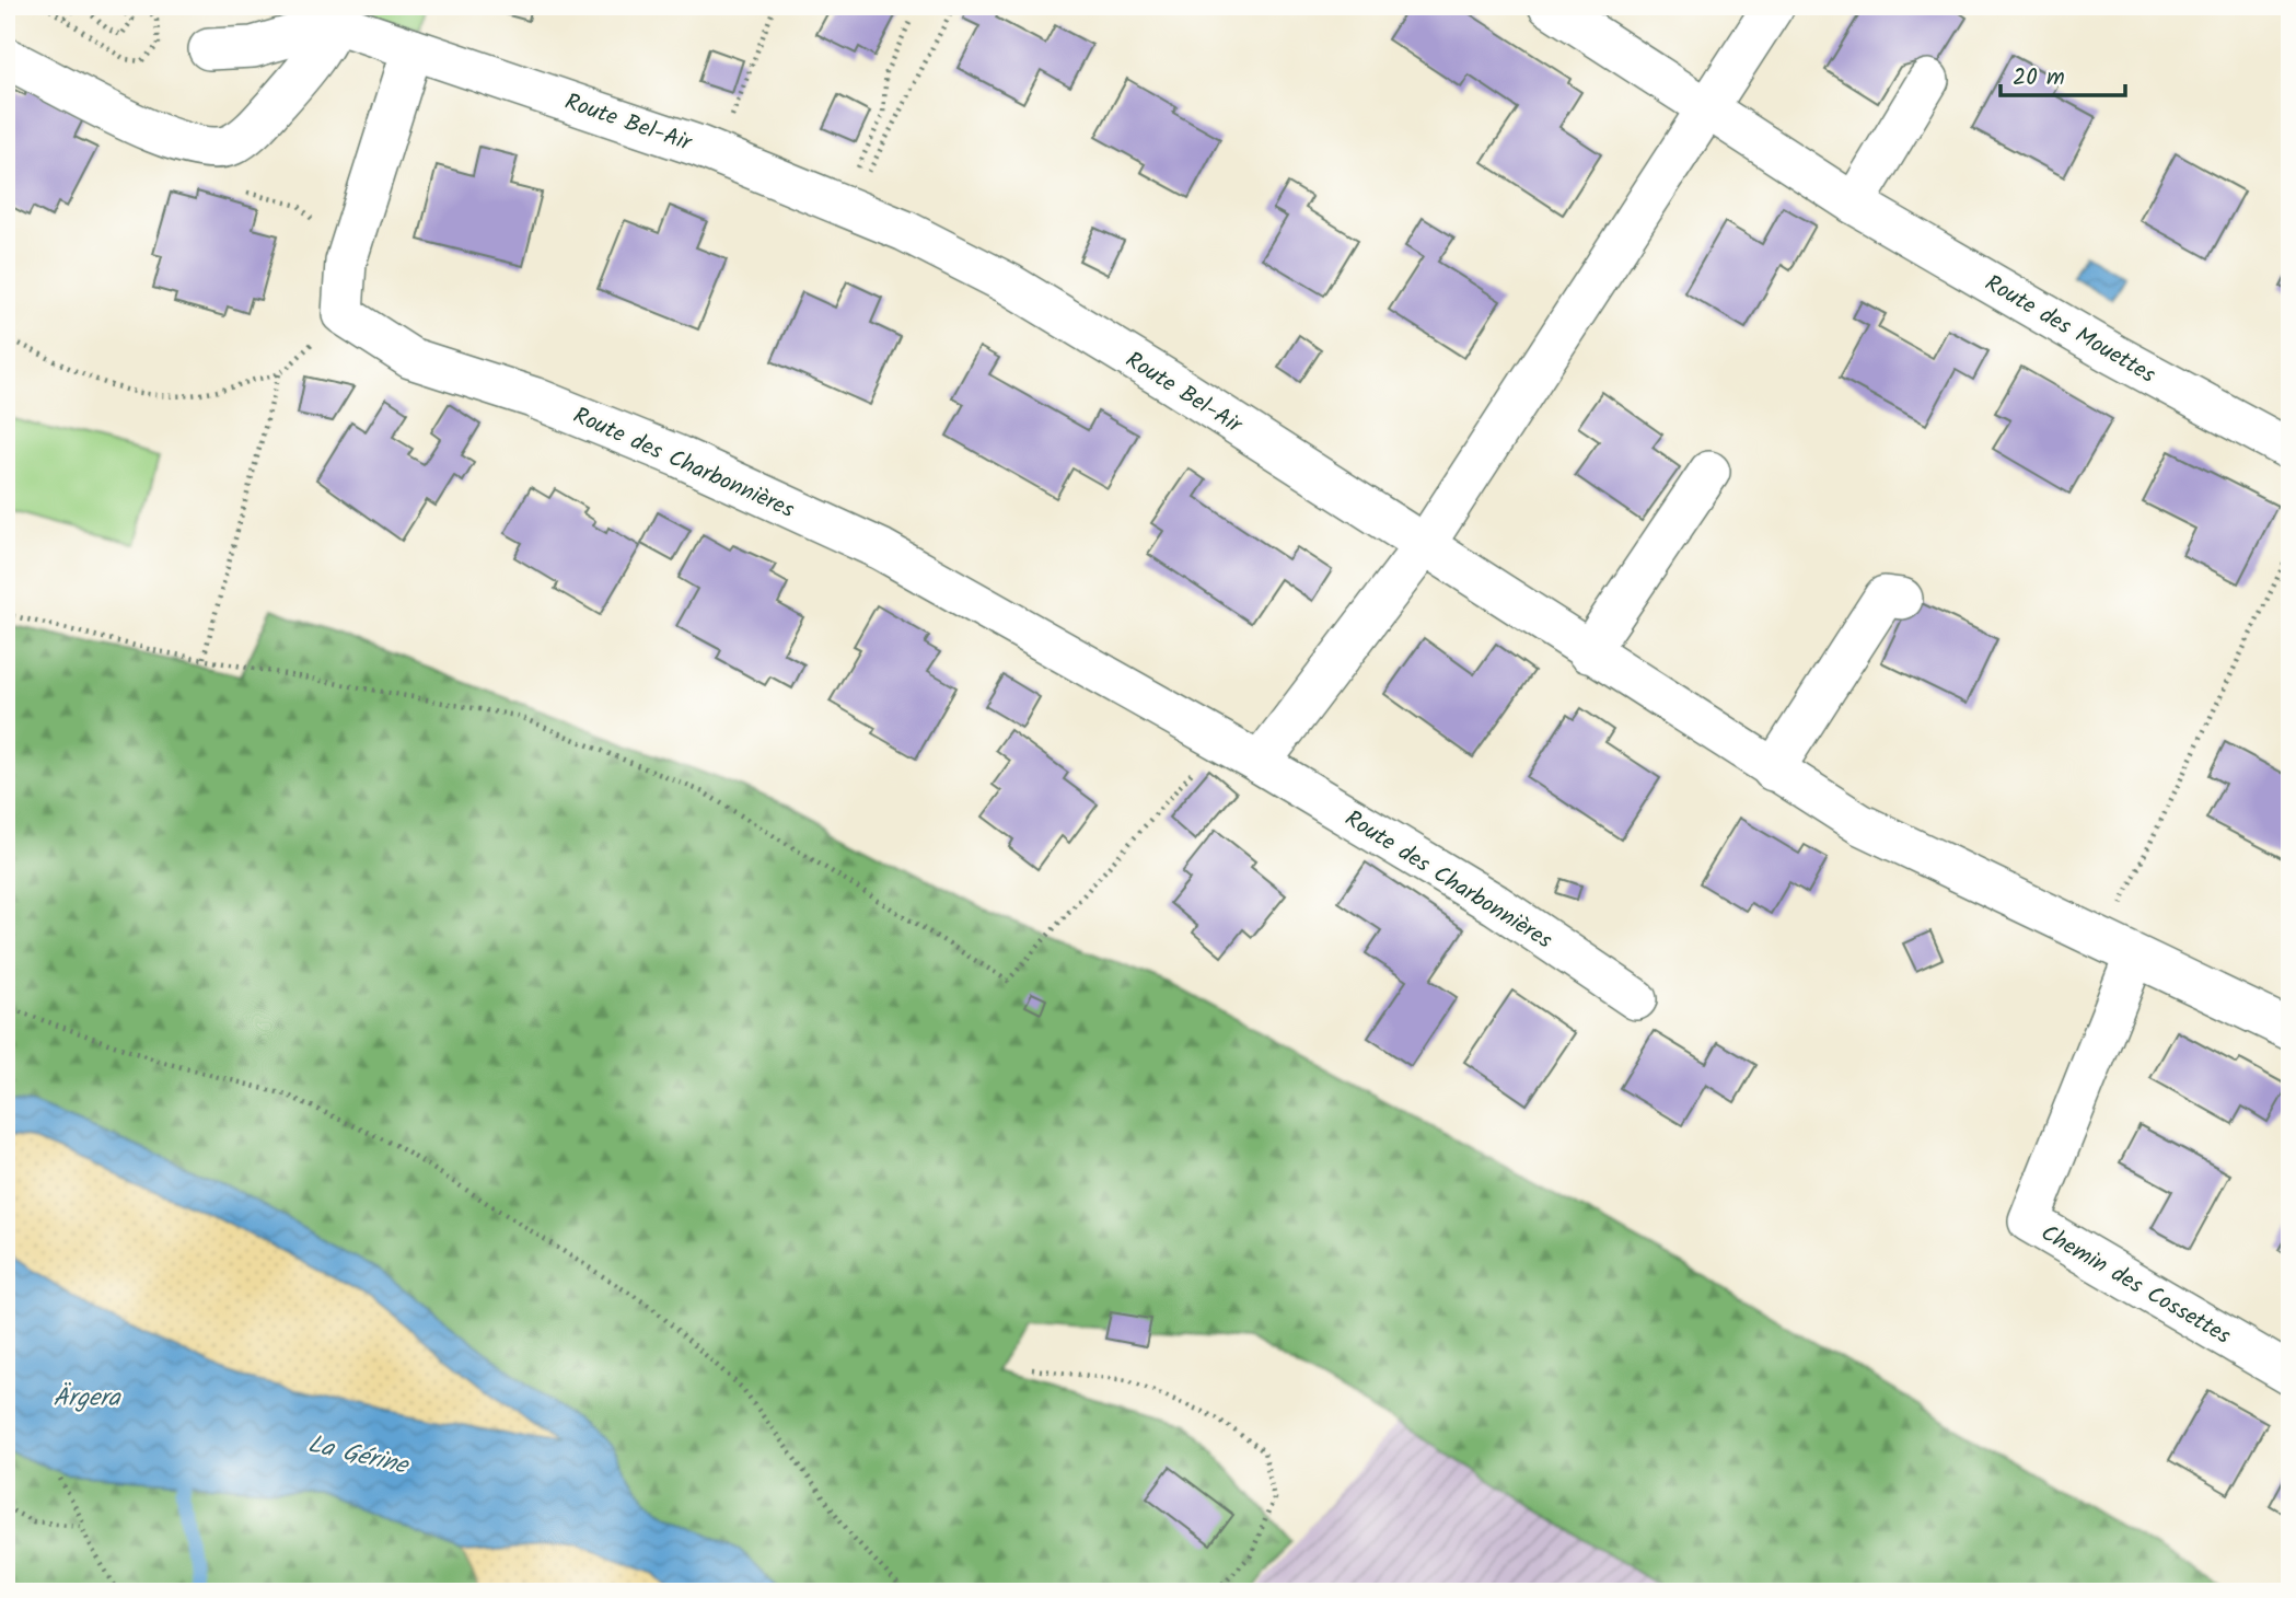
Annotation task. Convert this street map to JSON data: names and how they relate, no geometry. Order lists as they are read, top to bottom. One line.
{"streets":{"street":["Route Bel-Air","Route des Mouettes","Route des Charbonnières","Chemin des Cossettes"]},"water":["Ärgera","La Gérine"],"scale_bar":"20 m"}
